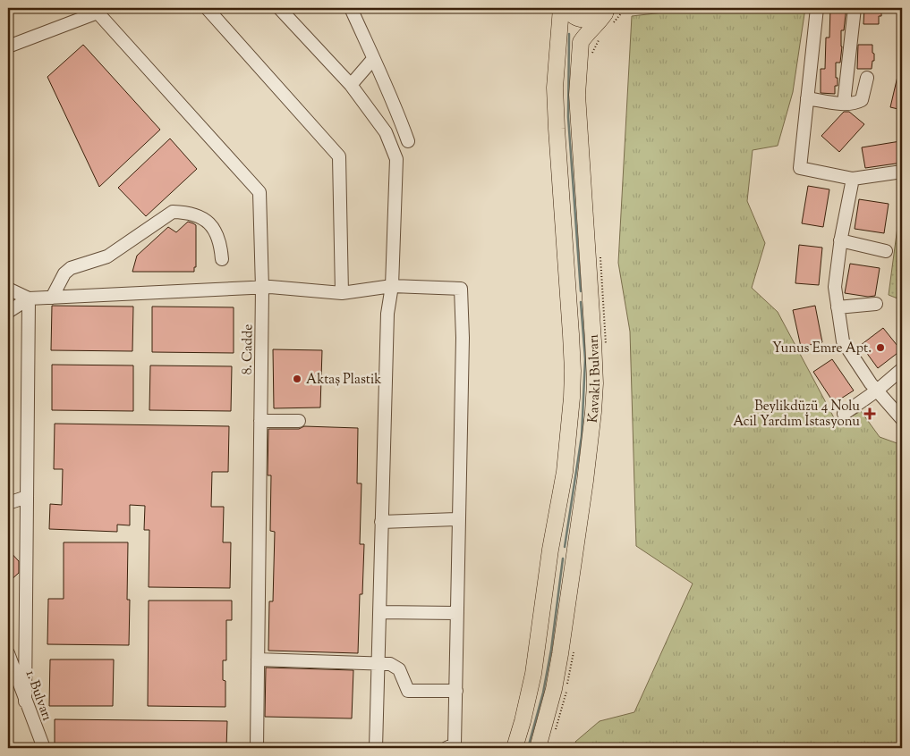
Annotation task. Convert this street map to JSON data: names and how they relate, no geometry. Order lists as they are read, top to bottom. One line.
{"streets":{"main road":["Kavaklı Bulvarı"],"street":["8. Cadde","1. Bulvarı"]},"places":{"other":["Yunus Emre Apt.","Aktaş Plastik"],"health":["Beylikdüzü 4 Nolu Acil Yardım İstasyonu"]}}
